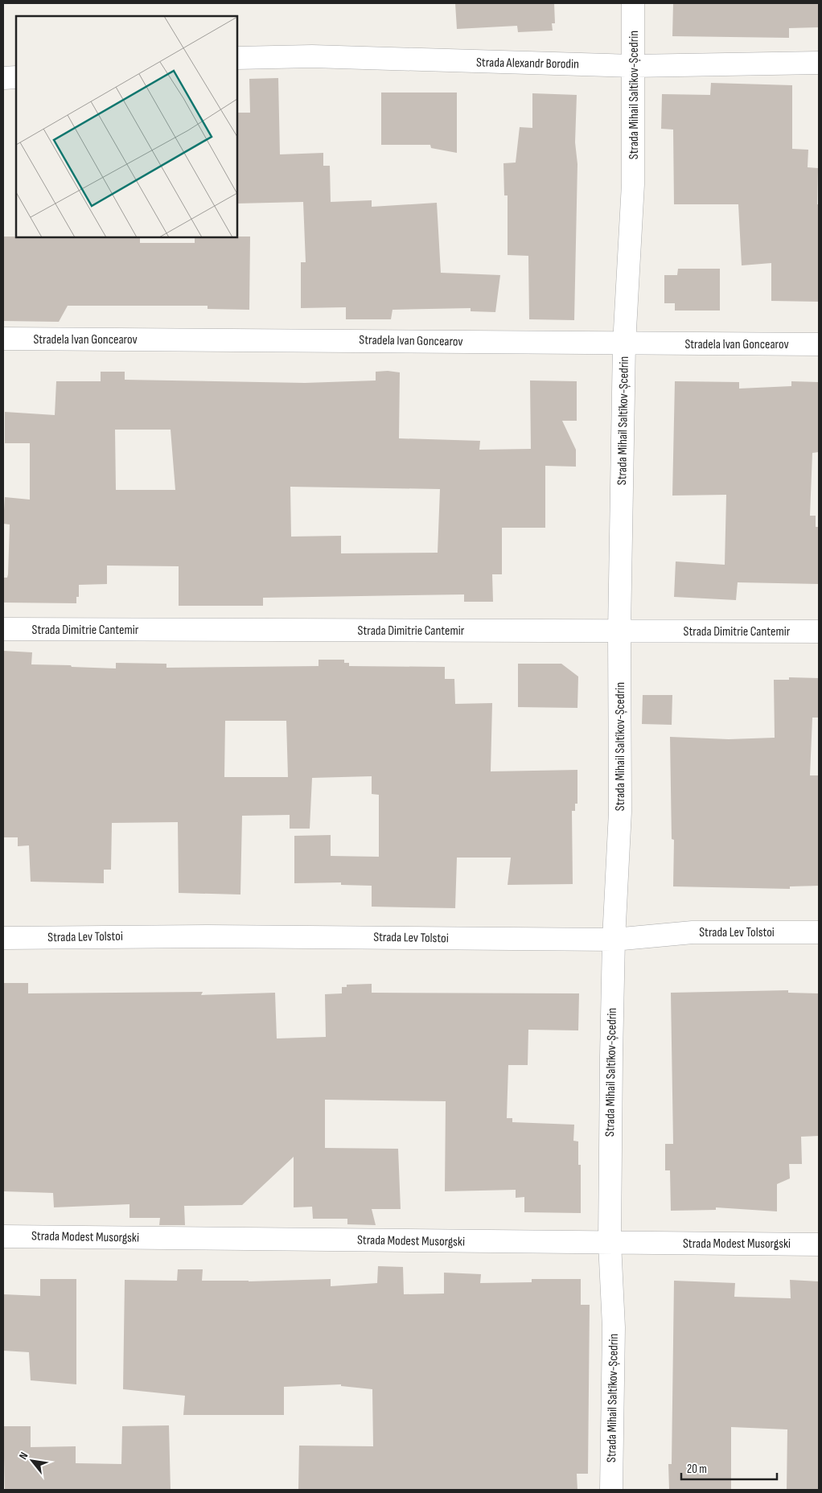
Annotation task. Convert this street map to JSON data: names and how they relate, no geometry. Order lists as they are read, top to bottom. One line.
{"streets":{"street":["Strada Alexandr Borodin","Strada Mihail Saltîkov-Șcedrin","Stradela Ivan Goncearov","Strada Dimitrie Cantemir","Strada Lev Tolstoi","Strada Modest Musorgski"]},"crossings":[["Strada Alexandr Borodin","Strada Mihail Saltîkov-Șcedrin"],["Strada Mihail Saltîkov-Șcedrin","Stradela Ivan Goncearov"],["Strada Mihail Saltîkov-Șcedrin","Strada Dimitrie Cantemir"],["Strada Mihail Saltîkov-Șcedrin","Strada Lev Tolstoi"],["Strada Mihail Saltîkov-Șcedrin","Strada Modest Musorgski"]],"scale_bar":"20 m","north":"top left"}
